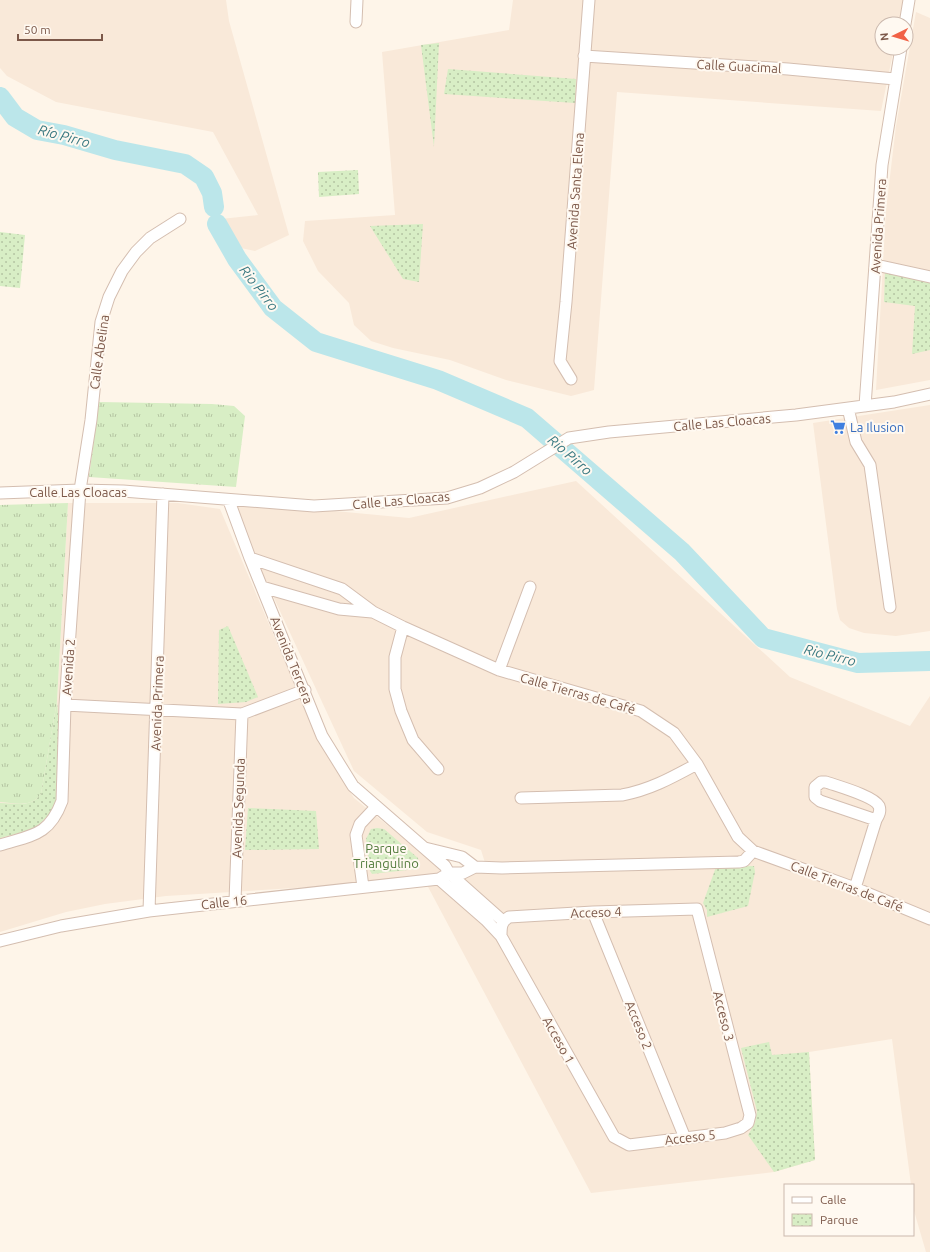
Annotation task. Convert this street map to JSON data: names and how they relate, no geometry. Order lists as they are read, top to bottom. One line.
{"streets":{"street":["Calle Guacimal","Avenida Santa Elena","Avenida Primera","Calle Abelina","Calle Las Cloacas","Avenida Tercera","Avenida 2","Calle Tierras de Café","Avenida Segunda","Calle 16","Acceso 4","Acceso 3","Acceso 2","Acceso 1","Acceso 5"]},"crossings":[["Calle Guacimal","Avenida Santa Elena"],["Calle Guacimal","Avenida Primera"],["Avenida Primera","Calle Las Cloacas"],["Avenida Primera","Calle 16"],["Calle Abelina","Calle Las Cloacas"],["Calle Abelina","Avenida 2"],["Calle Las Cloacas","Avenida Tercera"],["Calle Las Cloacas","Avenida 2"],["Avenida Tercera","Calle Tierras de Café"],["Avenida Tercera","Calle 16"],["Avenida Segunda","Calle 16"],["Acceso 4","Acceso 3"],["Acceso 4","Acceso 2"],["Acceso 4","Acceso 1"],["Acceso 3","Acceso 5"],["Acceso 2","Acceso 5"],["Acceso 1","Acceso 5"]],"water":["Río Pirro","Rio Pirro"],"parks":["Parque Triangulino"],"places":{"supermarket":["La Ilusion"]},"legend":["Calle","Parque"],"scale_bar":"50 m","north":"left"}
